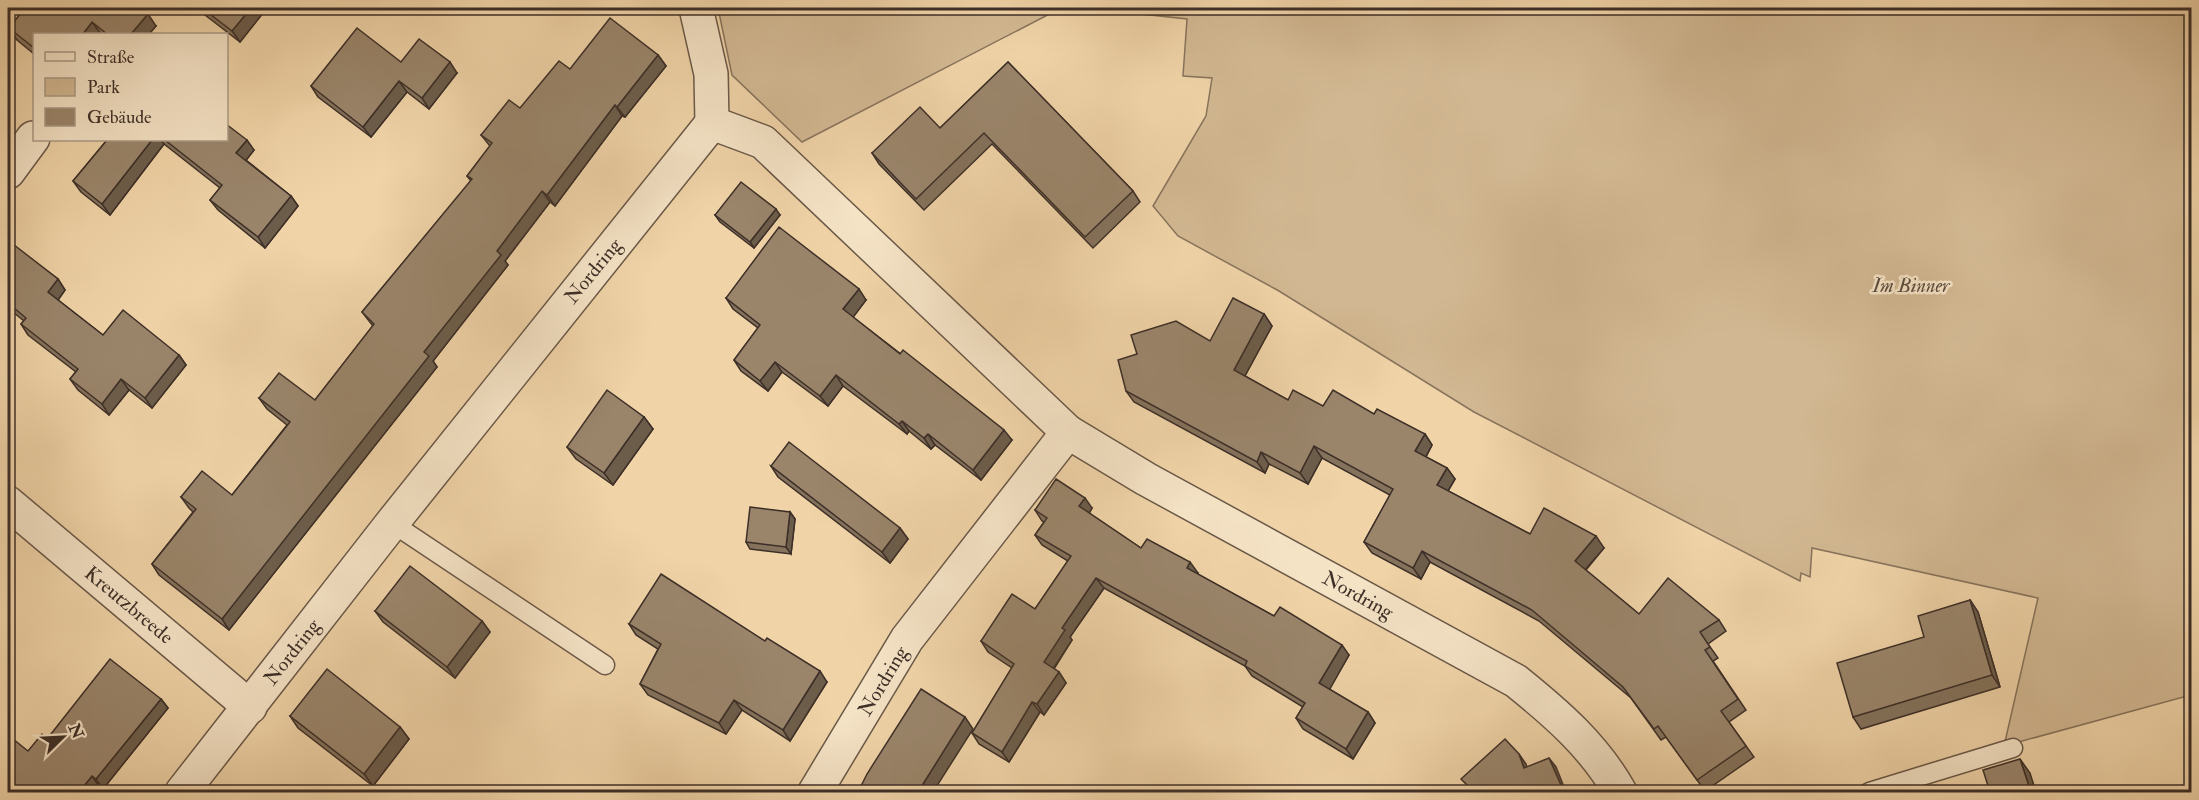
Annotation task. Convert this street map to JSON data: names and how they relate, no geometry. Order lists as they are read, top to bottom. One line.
{"streets":{"street":["Nordring","Kreutzbreede"]},"crossings":[["Nordring","Kreutzbreede"]],"parks":["Im Binner"],"legend":["Straße","Park","Gebäude"],"north":"top right"}
